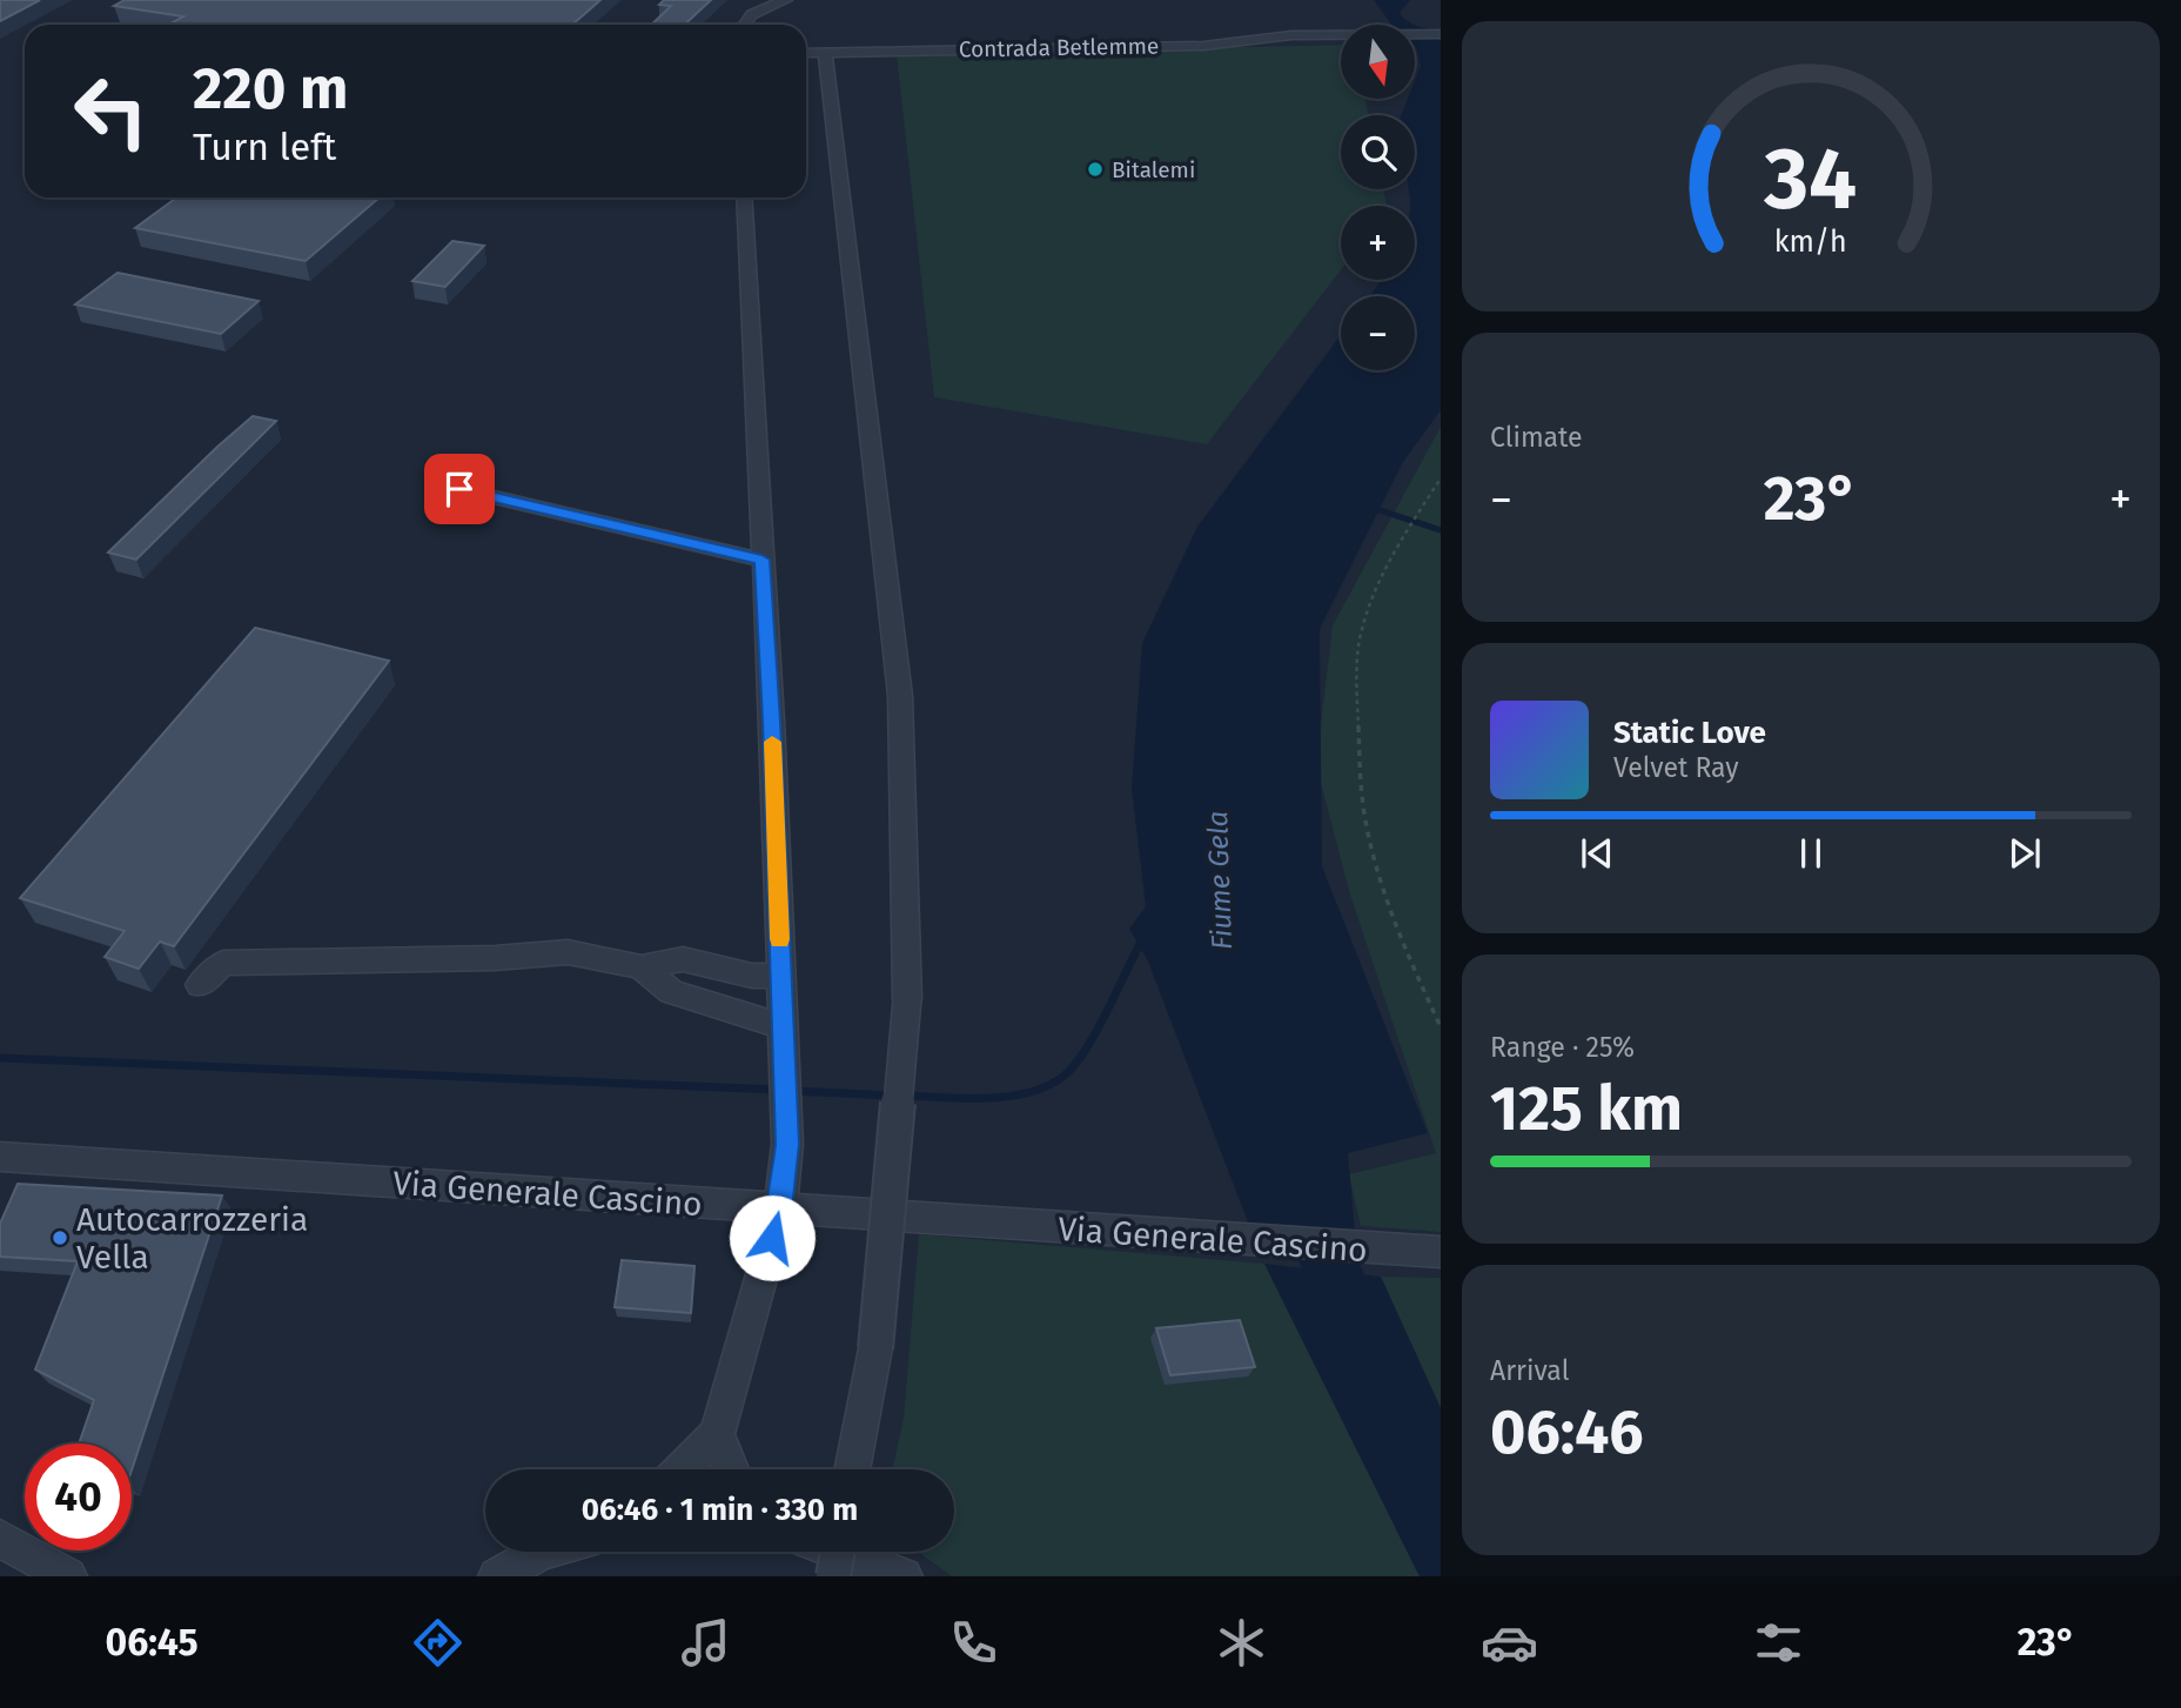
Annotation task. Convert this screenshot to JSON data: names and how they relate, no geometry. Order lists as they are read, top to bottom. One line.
{"streets":{"street":["Contrada Betlemme","Via Generale Cascino"]},"water":["Fiume Gela"],"places":["Bitalemi","Autocarrozzeria Vella"],"north":"bottom","page":{"map_buttons":["+","−"],"turn":["220 m","Turn left"],"tile":["Climate",["Range · 25%","125 km"],["Arrival","06:46"]],"heat":["−","23°","+"],"song":["Static Love","Velvet Ray"],"limit":"40","trip":"06:46 · 1 min · 330 m","tabs":["06:45","23°"],"gauge":["34","km/h"]}}
